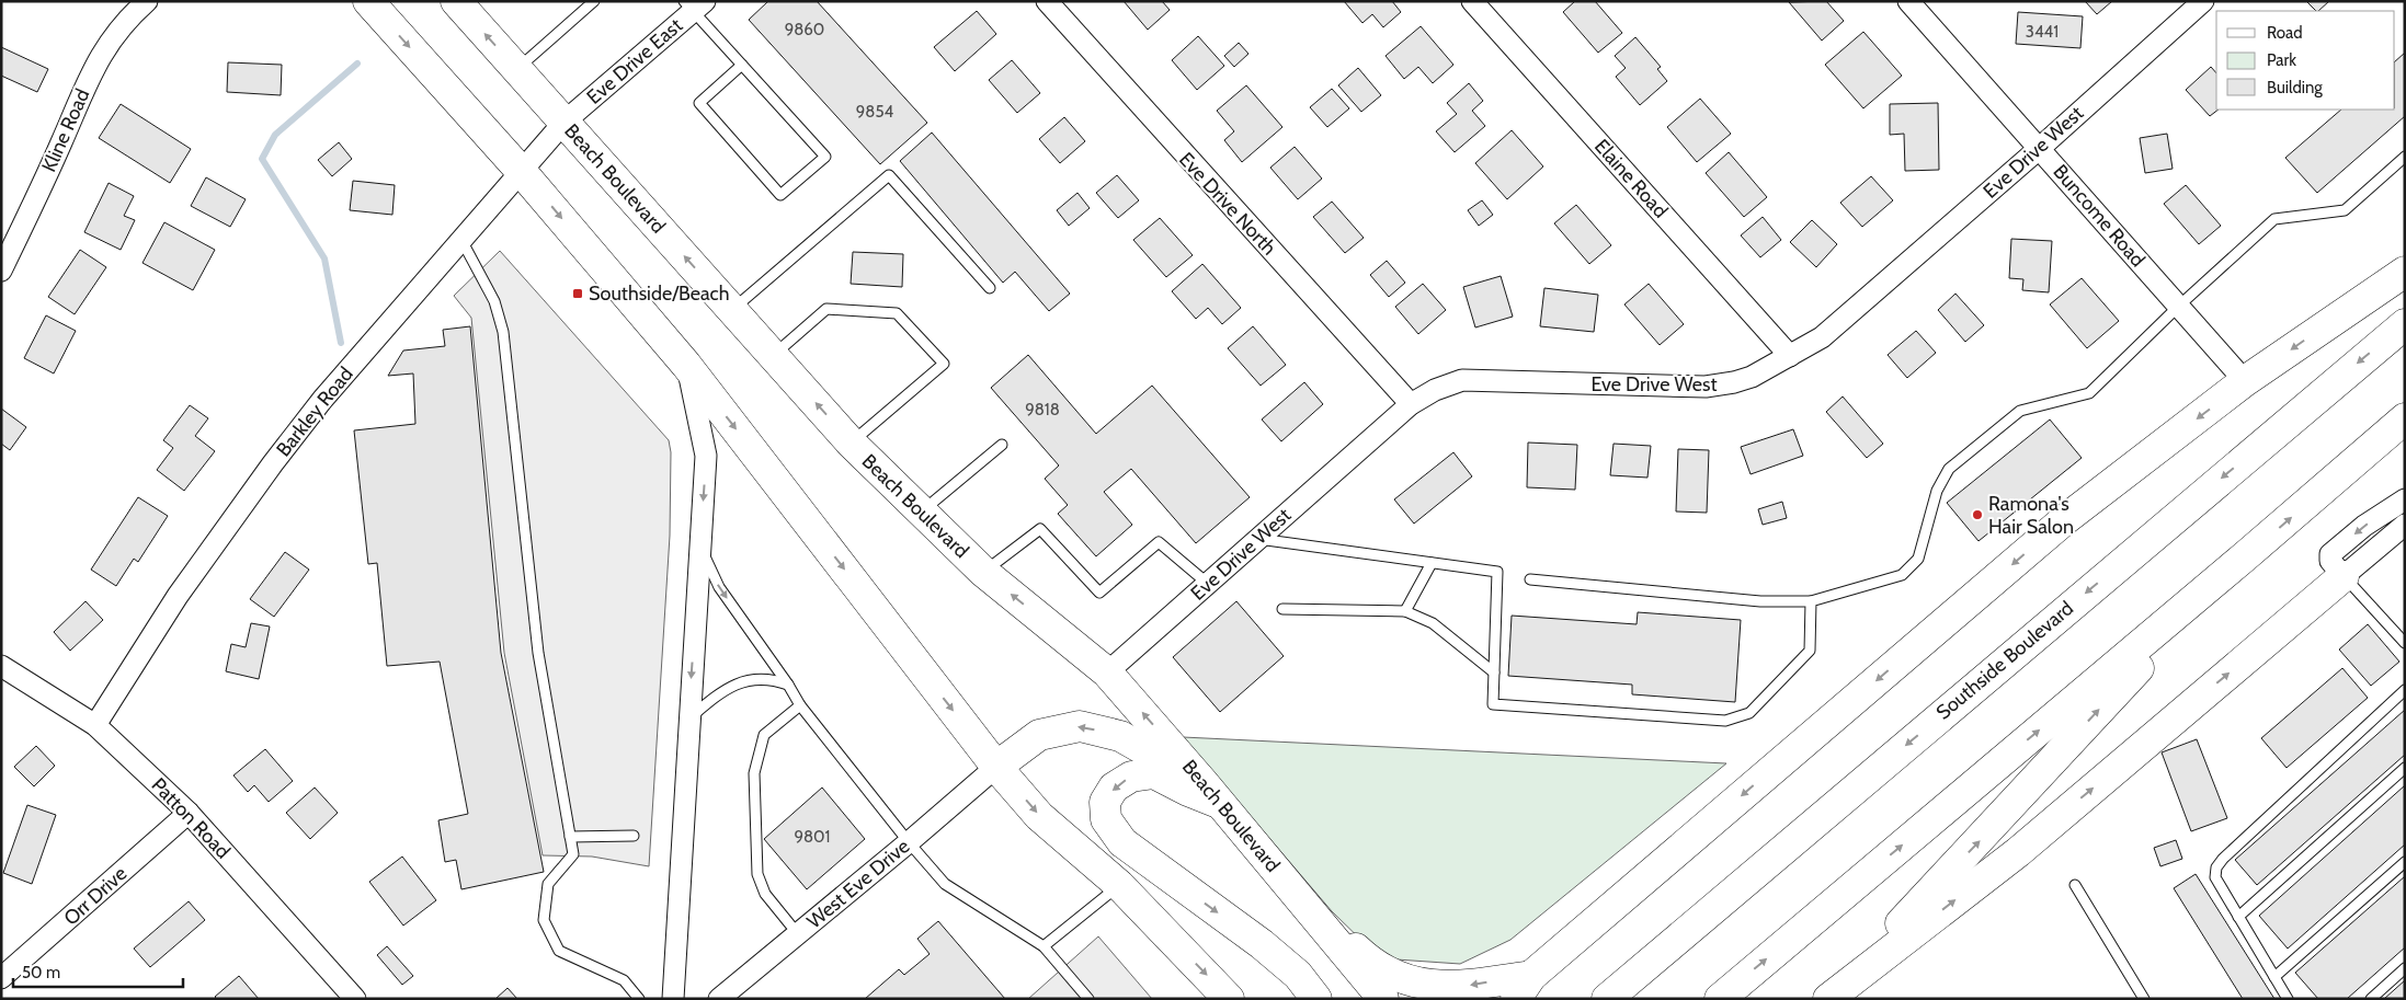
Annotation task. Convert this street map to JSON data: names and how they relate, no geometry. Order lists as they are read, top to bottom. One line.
{"streets":{"highway":["Beach Boulevard","Southside Boulevard"],"street":["Eve Drive East","Kline Road","Eve Drive West","Elaine Road","Eve Drive North","Buncome Road","Barkley Road","Patton Road","West Eve Drive","Orr Drive"]},"crossings":[["Eve Drive East","Beach Boulevard"],["Eve Drive East","Barkley Road"],["Eve Drive West","Beach Boulevard"],["Eve Drive West","Elaine Road"],["Eve Drive West","Eve Drive North"],["Eve Drive West","Buncome Road"],["Beach Boulevard","Barkley Road"],["Barkley Road","Patton Road"],["Patton Road","Orr Drive"]],"places":{"transit":["Southside/Beach"],"other":["Ramona's Hair Salon"]},"house_numbers":["9860","3441","9854","9818","9801"],"legend":["Road","Park","Building"],"scale_bar":"50 m"}
